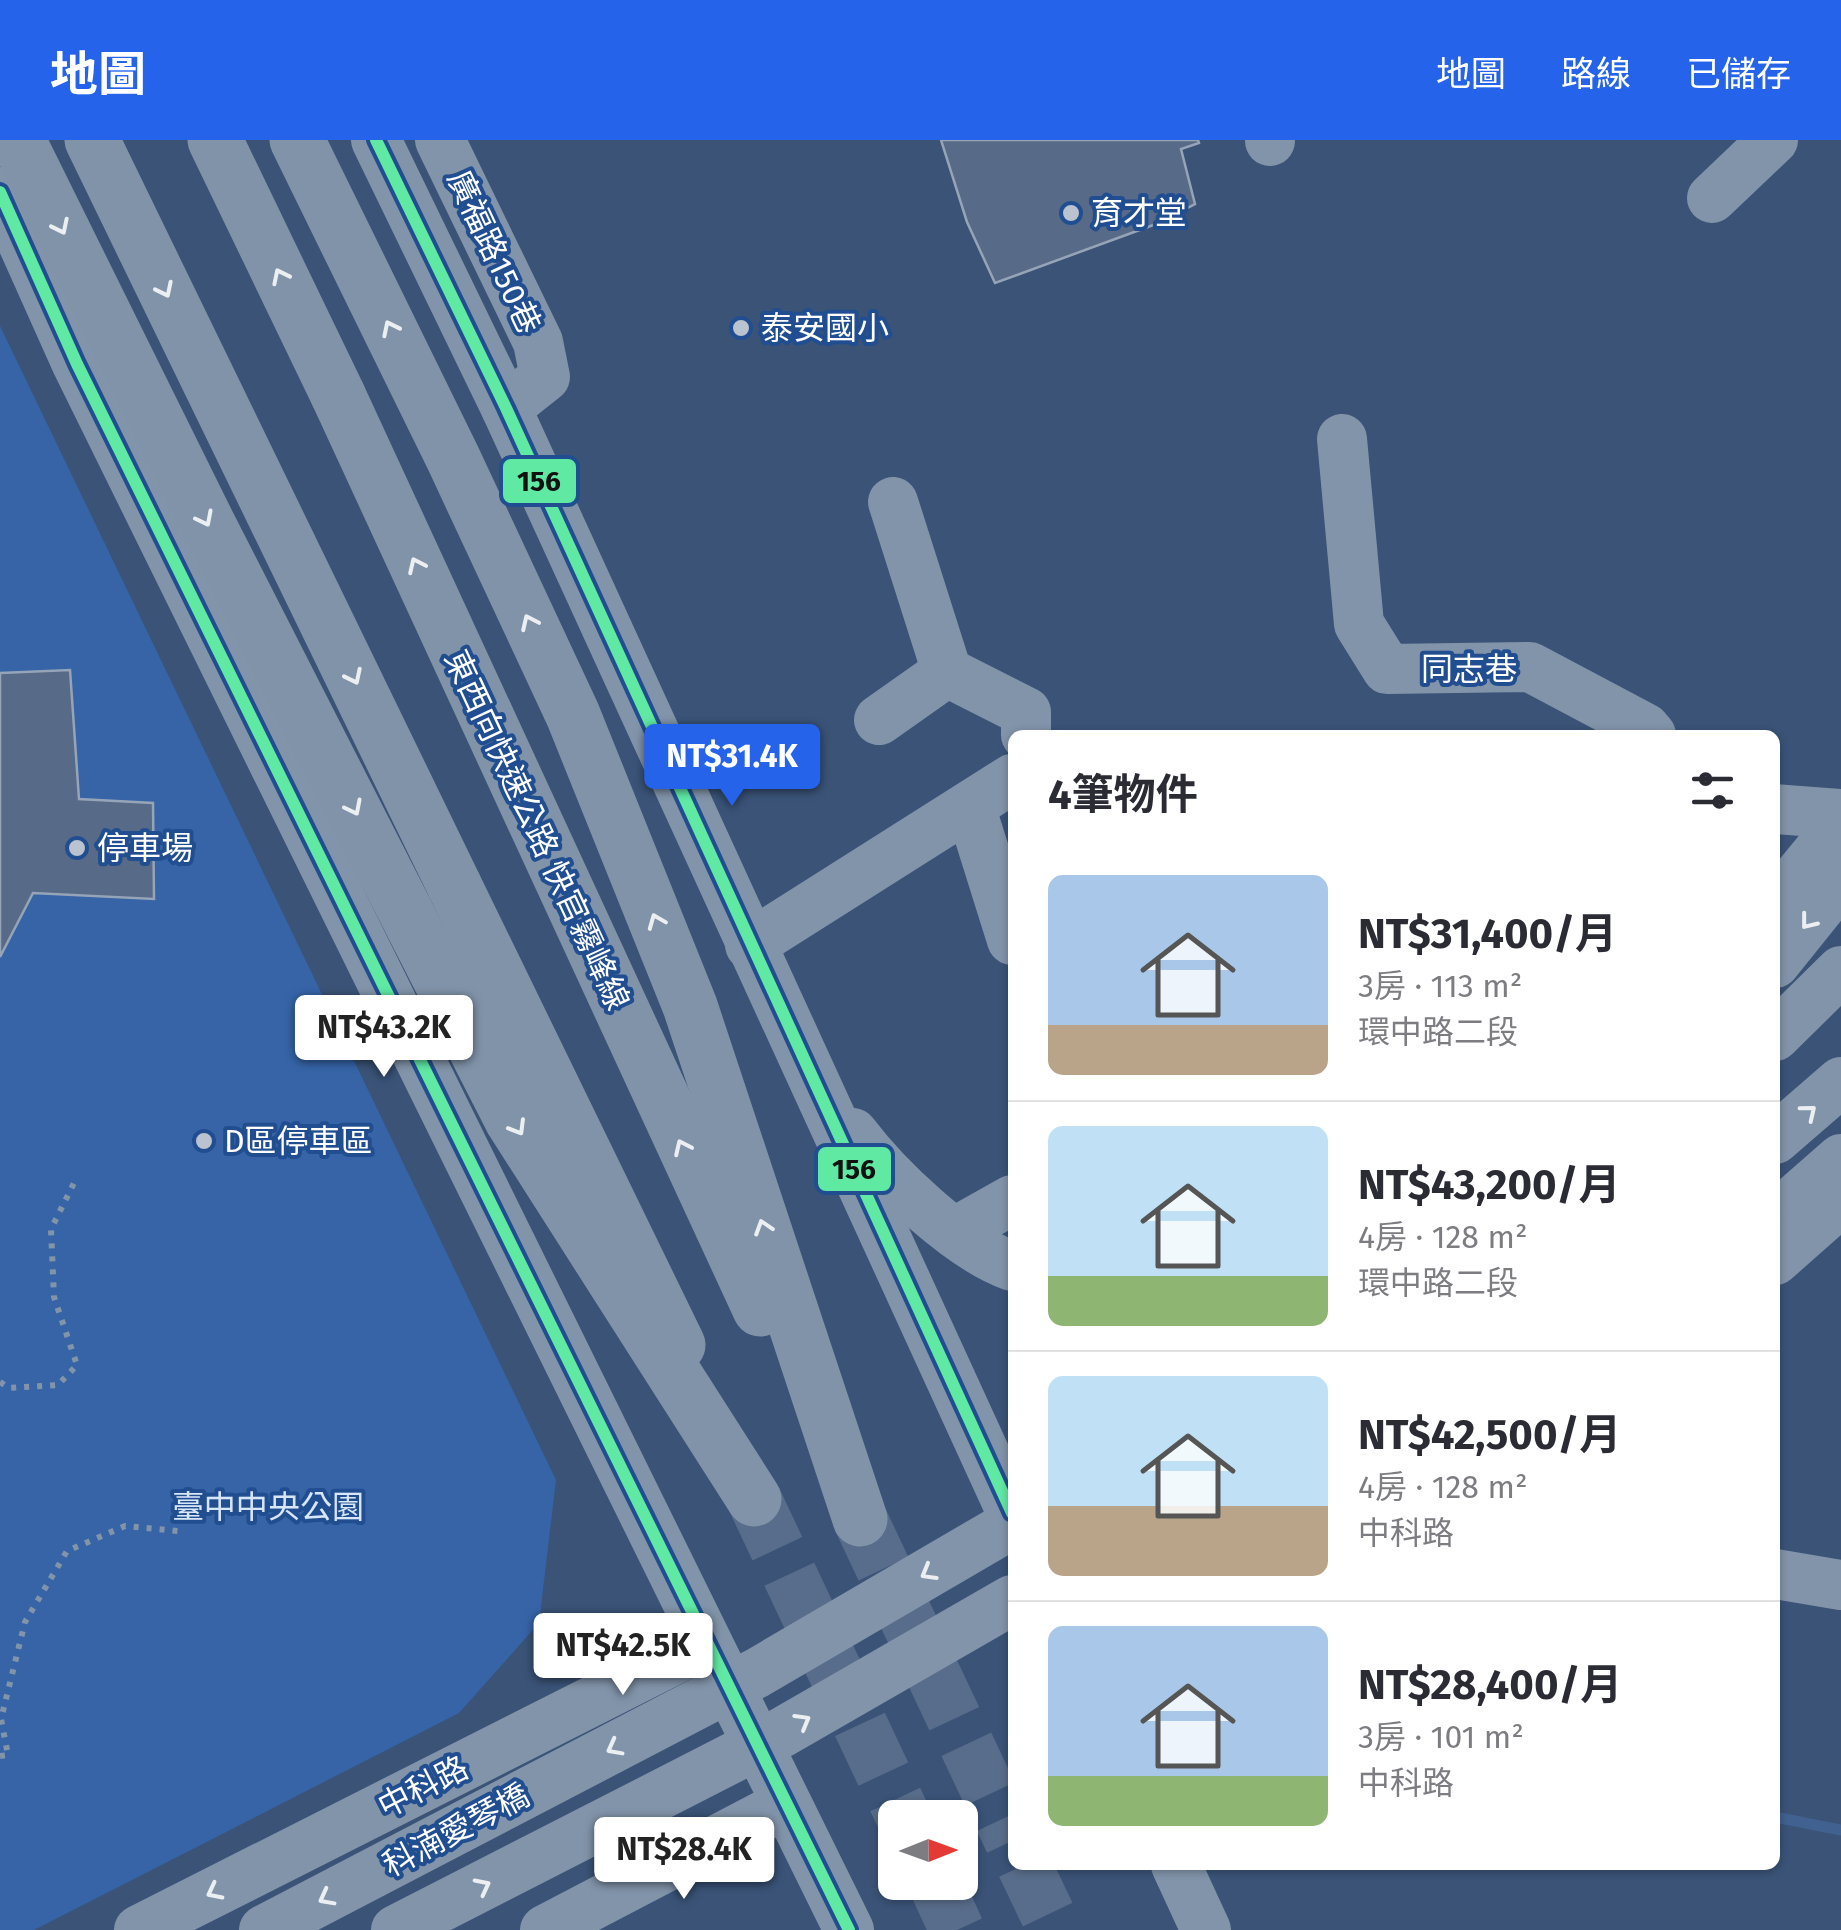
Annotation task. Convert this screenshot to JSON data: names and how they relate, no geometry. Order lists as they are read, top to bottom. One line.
{"streets":{"highway":["東西向快速公路 快官霧峰線"],"street":["廣福路150巷","同志巷","中科路","科湳愛琴橋"]},"parks":["臺中中央公園"],"places":["育才堂","泰安國小","停車場","D區停車區"],"lines":["transit line 156"],"north":"right","page":{"header":"地圖","nav":["地圖","路線","已儲存"],"price":["NT$31.4K","NT$43.2K","NT$42.5K","NT$28.4K"],"heading":"4筆物件","list":[{"name":"NT$31,400/月","note":"3房 · 113 m² · 環中路二段"},{"name":"NT$43,200/月","note":"4房 · 128 m² · 環中路二段"},{"name":"NT$42,500/月","note":"4房 · 128 m² · 中科路"},{"name":"NT$28,400/月","note":"3房 · 101 m² · 中科路"}]}}
